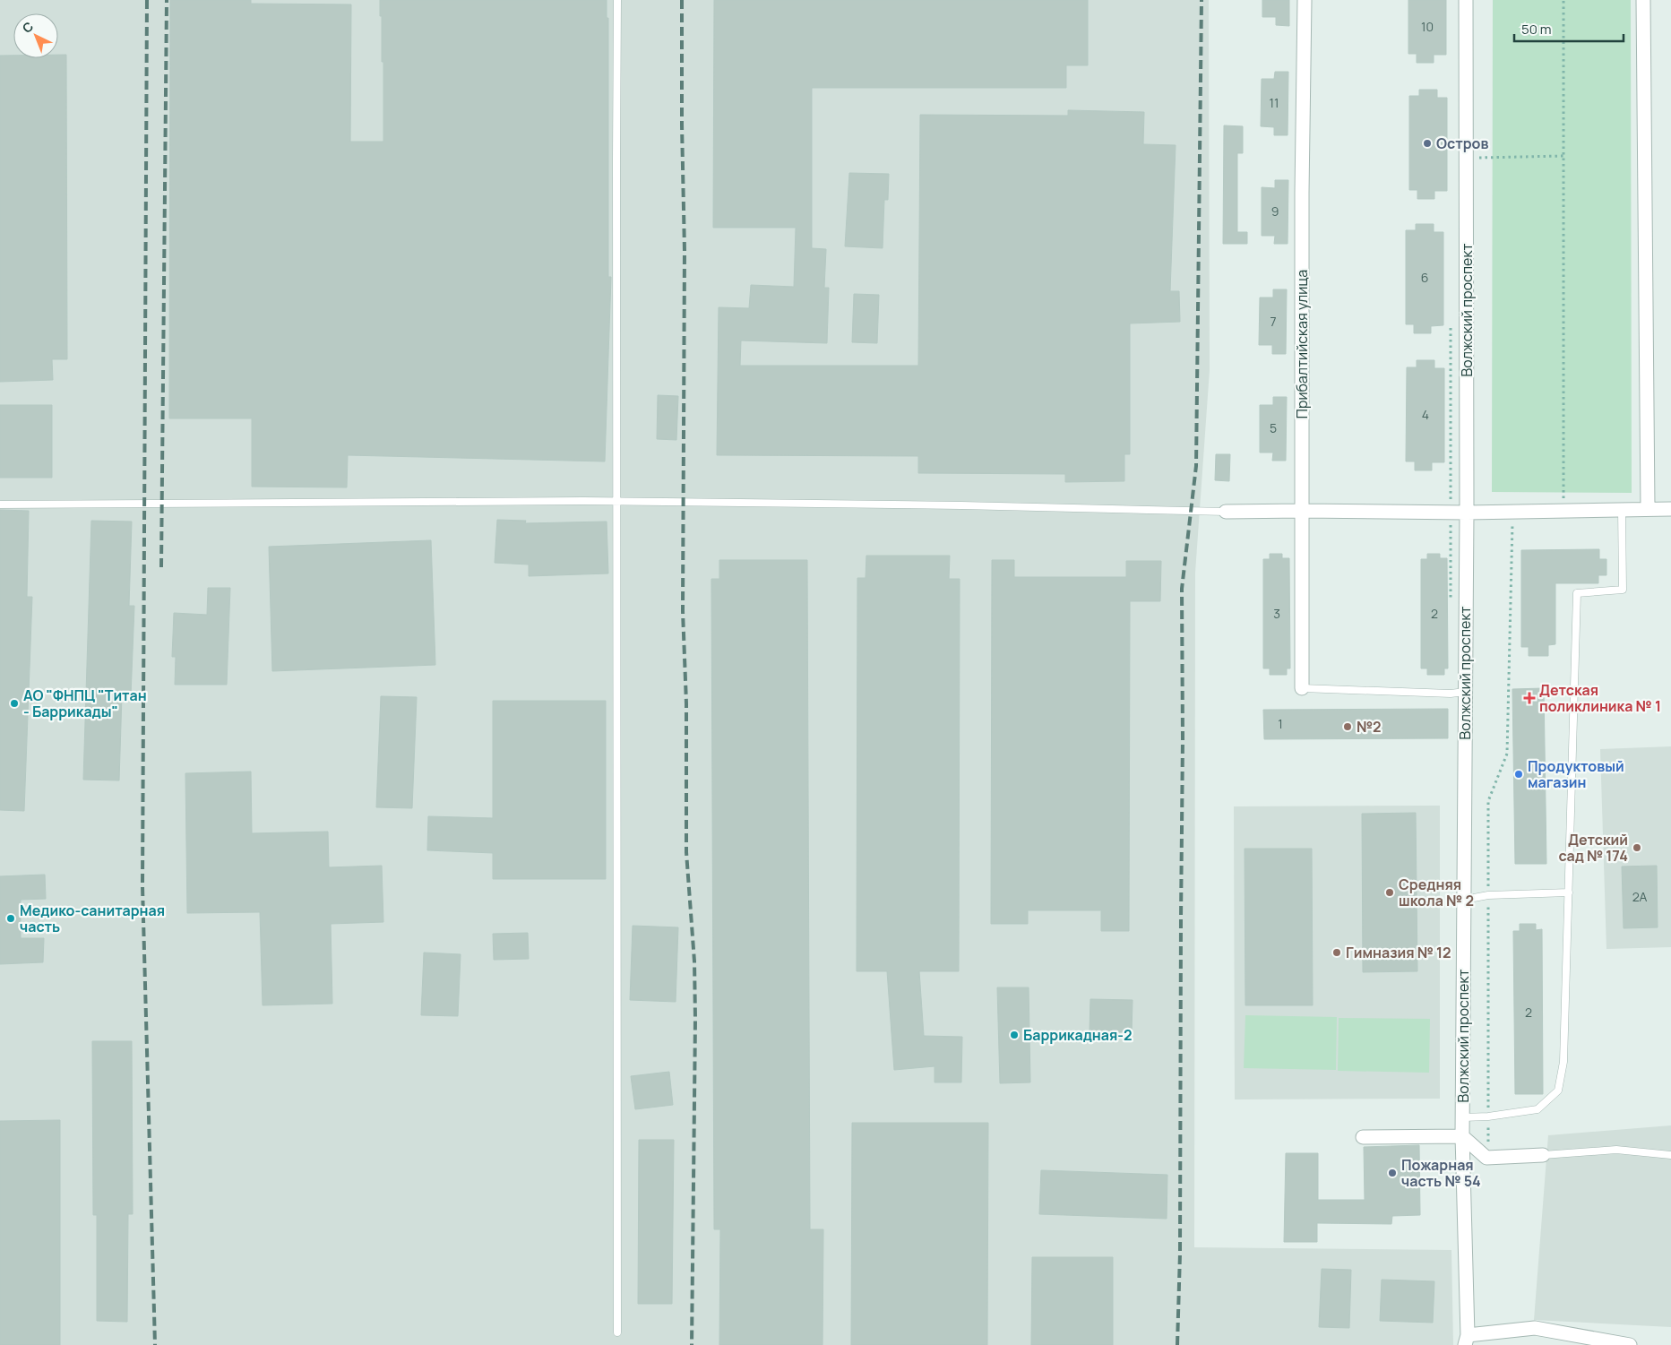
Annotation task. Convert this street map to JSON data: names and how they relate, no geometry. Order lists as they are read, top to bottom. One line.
{"streets":{"street":["Волжский проспект","Прибалтийская улица"]},"places":{"other":["Остров","АО \"ФНПЦ \"Титан - Баррикады\"","№2","Продуктовый магазин","Детский сад № 174","Средняя школа № 2","Медико-санитарная часть","Гимназия № 12","Баррикадная-2","Пожарная часть № 54"],"health":["Детская поликлиника № 1"]},"house_numbers":["10","11","9","6","7","4","5","3","2","1","2А","2"],"scale_bar":"50 m","north":"top left"}
